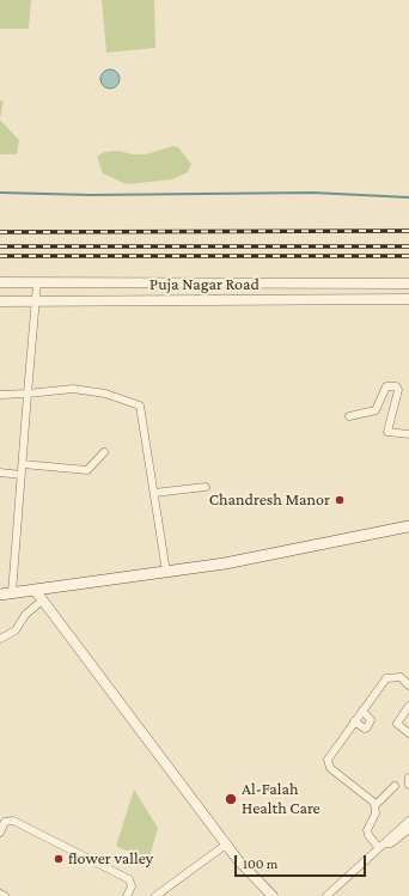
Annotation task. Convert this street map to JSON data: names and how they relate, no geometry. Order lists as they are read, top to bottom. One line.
{"streets":{"street":["Puja Nagar Road"]},"places":["Chandresh Manor","Al-Falah Health Care","flower valley"],"scale_bar":"100 m"}
